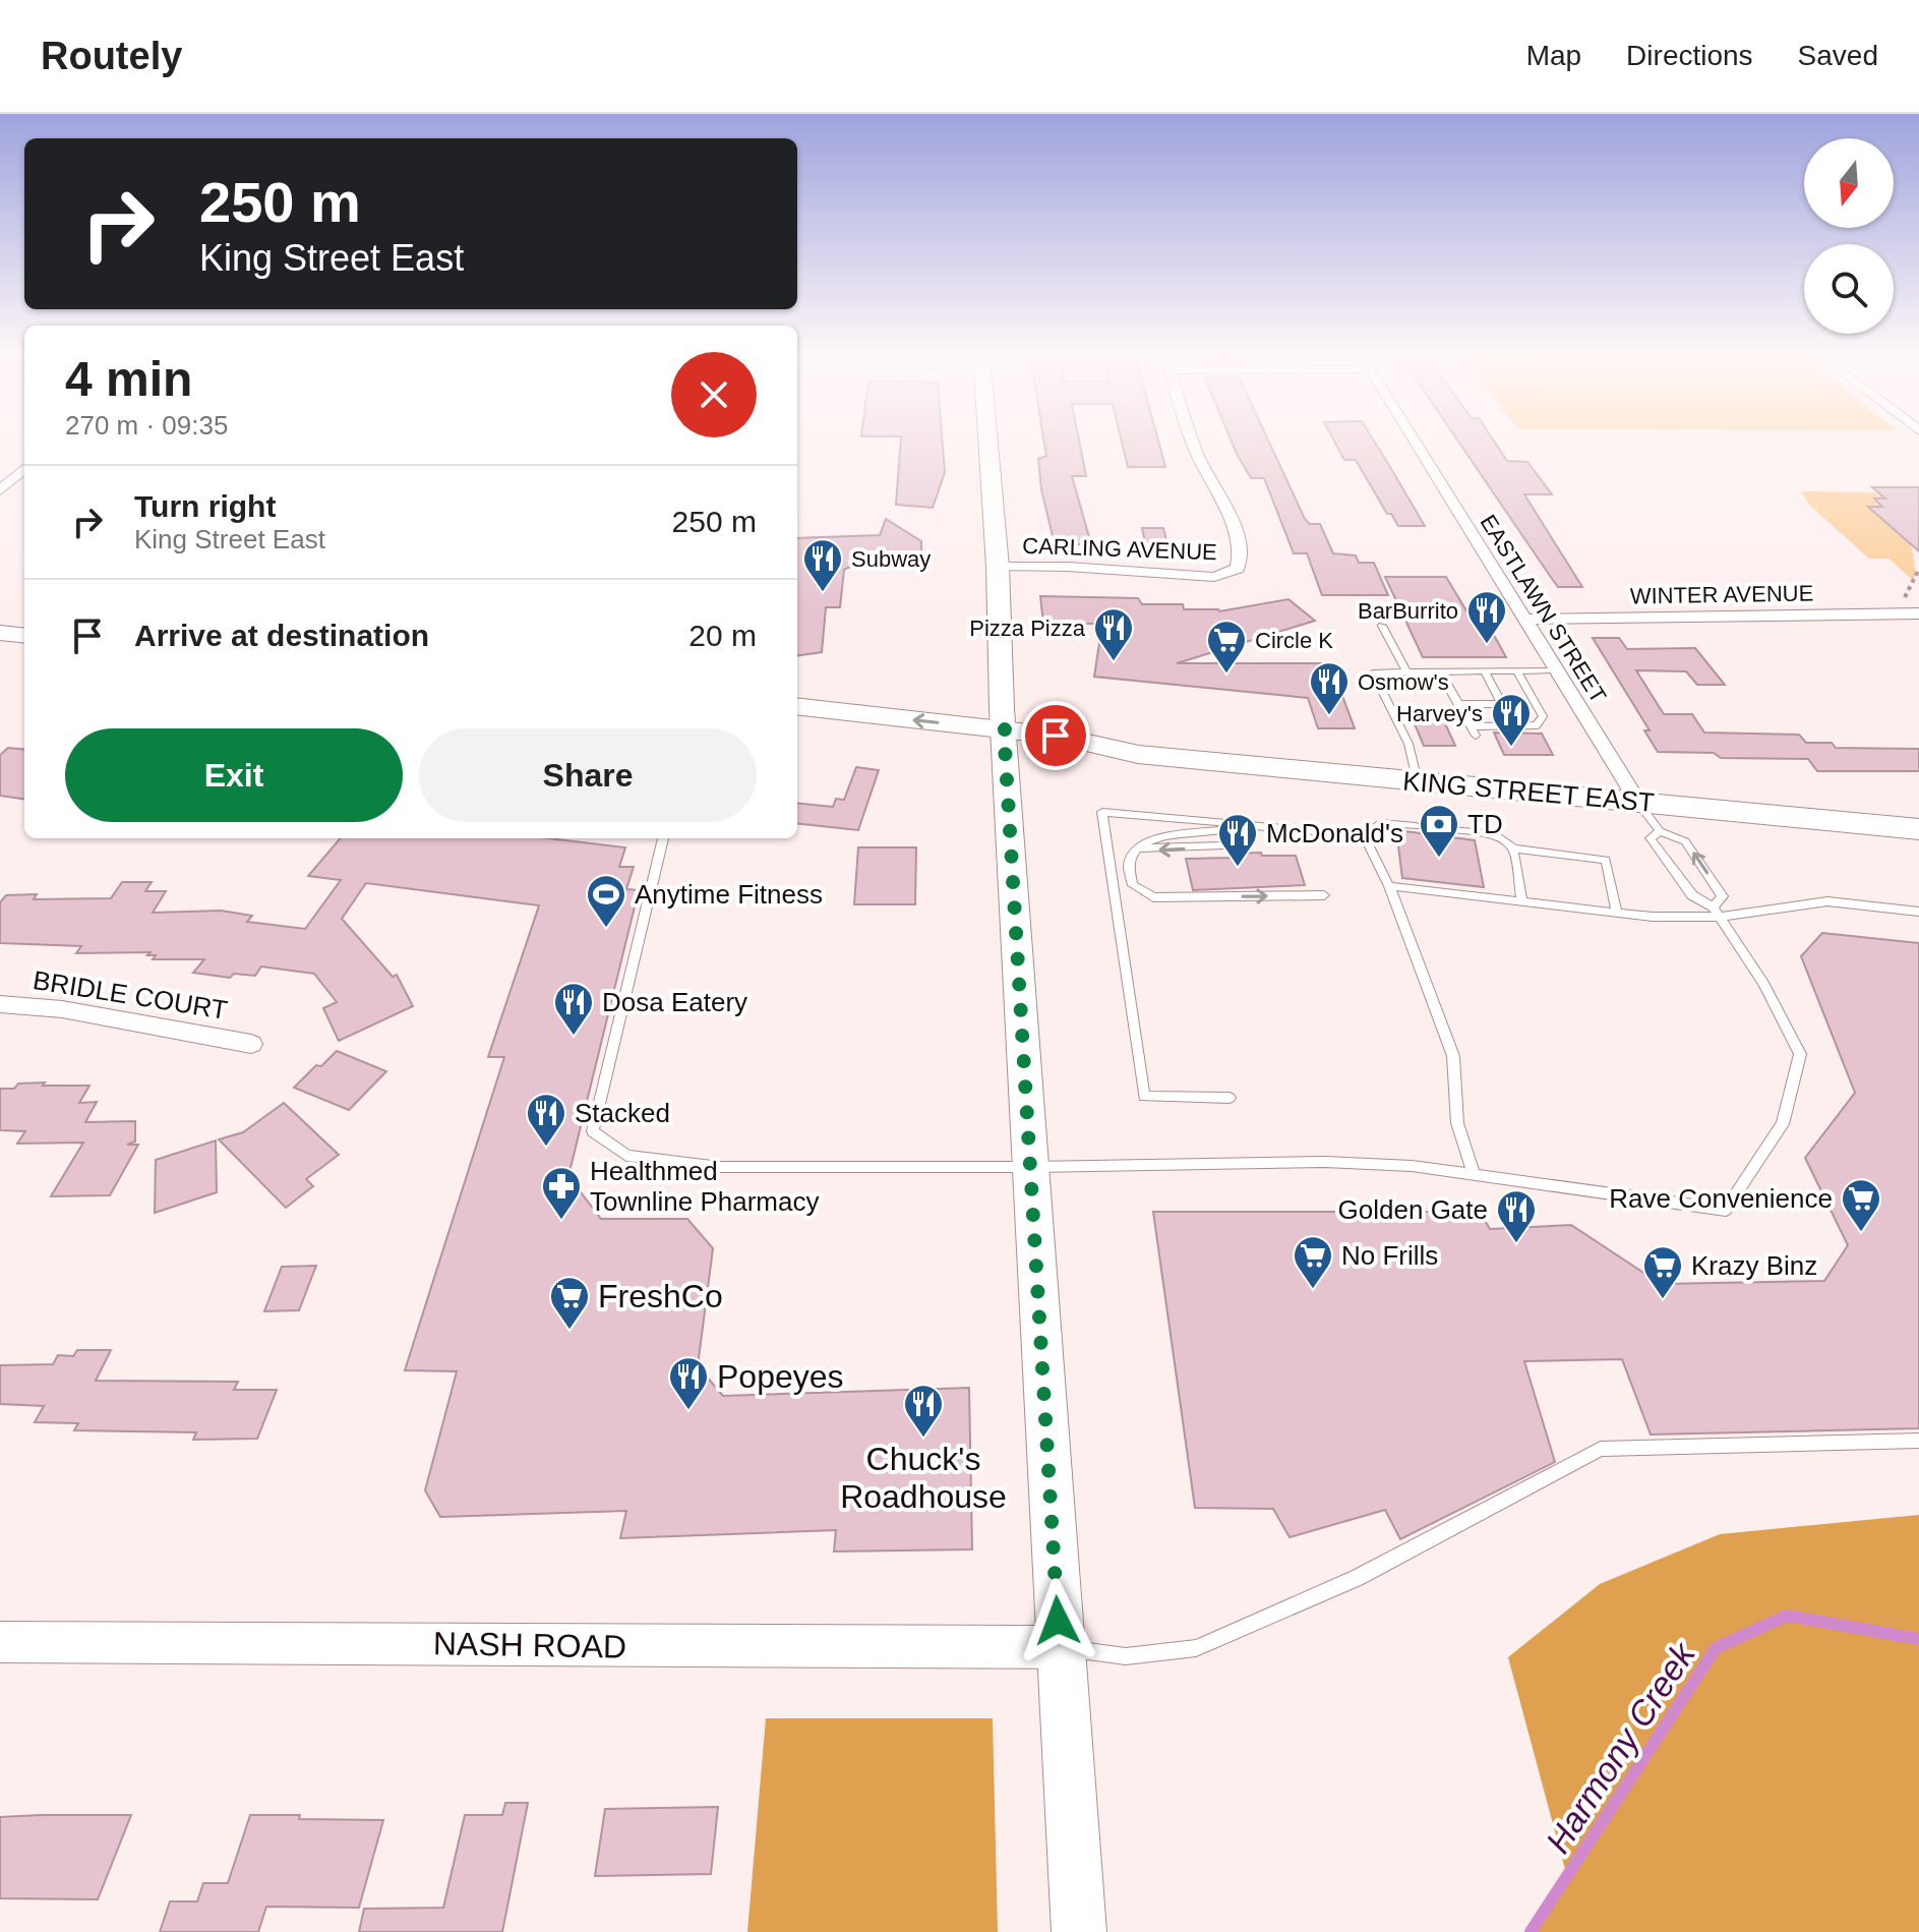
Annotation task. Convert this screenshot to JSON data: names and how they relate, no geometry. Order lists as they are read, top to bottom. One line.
{"streets":{"main road":["KING STREET EAST"],"street":["CARLING AVENUE","WINTER AVENUE","EASTLAWN STREET","BRIDLE COURT","NASH ROAD"]},"crossings":[["WINTER AVENUE","EASTLAWN STREET"],["EASTLAWN STREET","KING STREET EAST"]],"water":["Harmony Creek"],"places":{"restaurant":["Subway","BarBurrito","Pizza Pizza","Osmow's","Harvey's","McDonald's","Dosa Eatery","Stacked","Golden Gate","Popeyes","Chuck's Roadhouse"],"supermarket":["Circle K","Rave Convenience","No Frills","Krazy Binz","FreshCo"],"bank":["TD"],"sports":["Anytime Fitness"],"pharmacy":["Healthmed Townline Pharmacy"]},"north":"bottom","page":{"header":"Routely","nav":["Map","Directions","Saved"],"turn":["250 m","King Street East"],"heading":["4 min","270 m · 09:35"],"list":[{"name":"Turn right","note":"King Street East","value":"250 m"},{"name":"Arrive at destination","value":"20 m"}],"buttons":["Exit","Share"]}}
